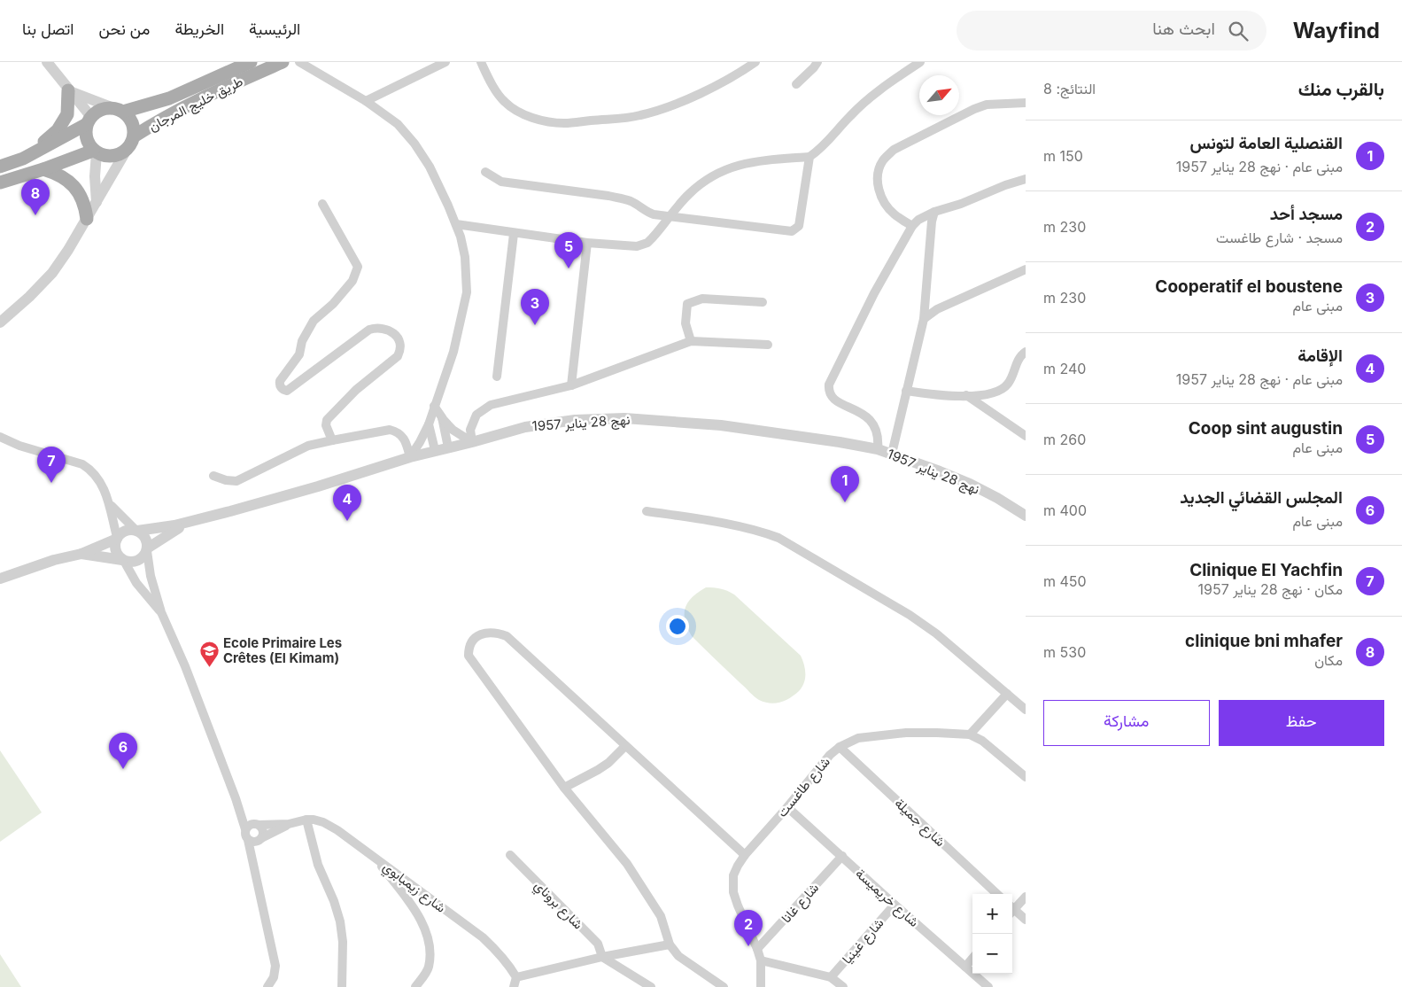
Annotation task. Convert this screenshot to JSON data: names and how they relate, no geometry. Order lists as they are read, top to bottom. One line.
{"streets":{"main road":["طريق خليج المرجان"],"street":["نهج 28 يناير 1957","شارع طاغست","شارع جميلة","شارع زيمبابوي","شارع خريميسة","شارع غانا","شارع بروناي","شارع غينيا"]},"crossings":[["شارع طاغست","شارع جميلة"],["شارع طاغست","شارع خريميسة"],["شارع طاغست","شارع غانا"],["شارع خريميسة","شارع غانا"],["شارع خريميسة","شارع غينيا"]],"places":{"school or university":["Ecole Primaire Les Crêtes (El Kimam)"]},"north":"top right","page":{"header":"Wayfind","search":"ابحث هنا","nav":["الرئيسية","الخريطة","من نحن","اتصل بنا"],"heading":["بالقرب منك","النتائج: 8"],"list":[{"mark":"1","name":"القنصلية العامة لتونس","note":"مبنى عام · نهج 28 يناير 1957","value":"150 m"},{"mark":"2","name":"مسجد أحد","note":"مسجد · شارع طاغست","value":"230 m"},{"mark":"3","name":"Cooperatif el boustene","note":"مبنى عام","value":"230 m"},{"mark":"4","name":"الإقامة","note":"مبنى عام · نهج 28 يناير 1957","value":"240 m"},{"mark":"5","name":"Coop sint augustin","note":"مبنى عام","value":"260 m"},{"mark":"6","name":"المجلس القضائي الجديد","note":"مبنى عام","value":"400 m"},{"mark":"7","name":"Clinique El Yachfin","note":"مكان · نهج 28 يناير 1957","value":"450 m"},{"mark":"8","name":"clinique bni mhafer","note":"مكان","value":"530 m"}],"pins":["8","5","3","7","1","4","6","2"],"buttons":["حفظ","مشاركة"],"map_buttons":["+","−"]}}
